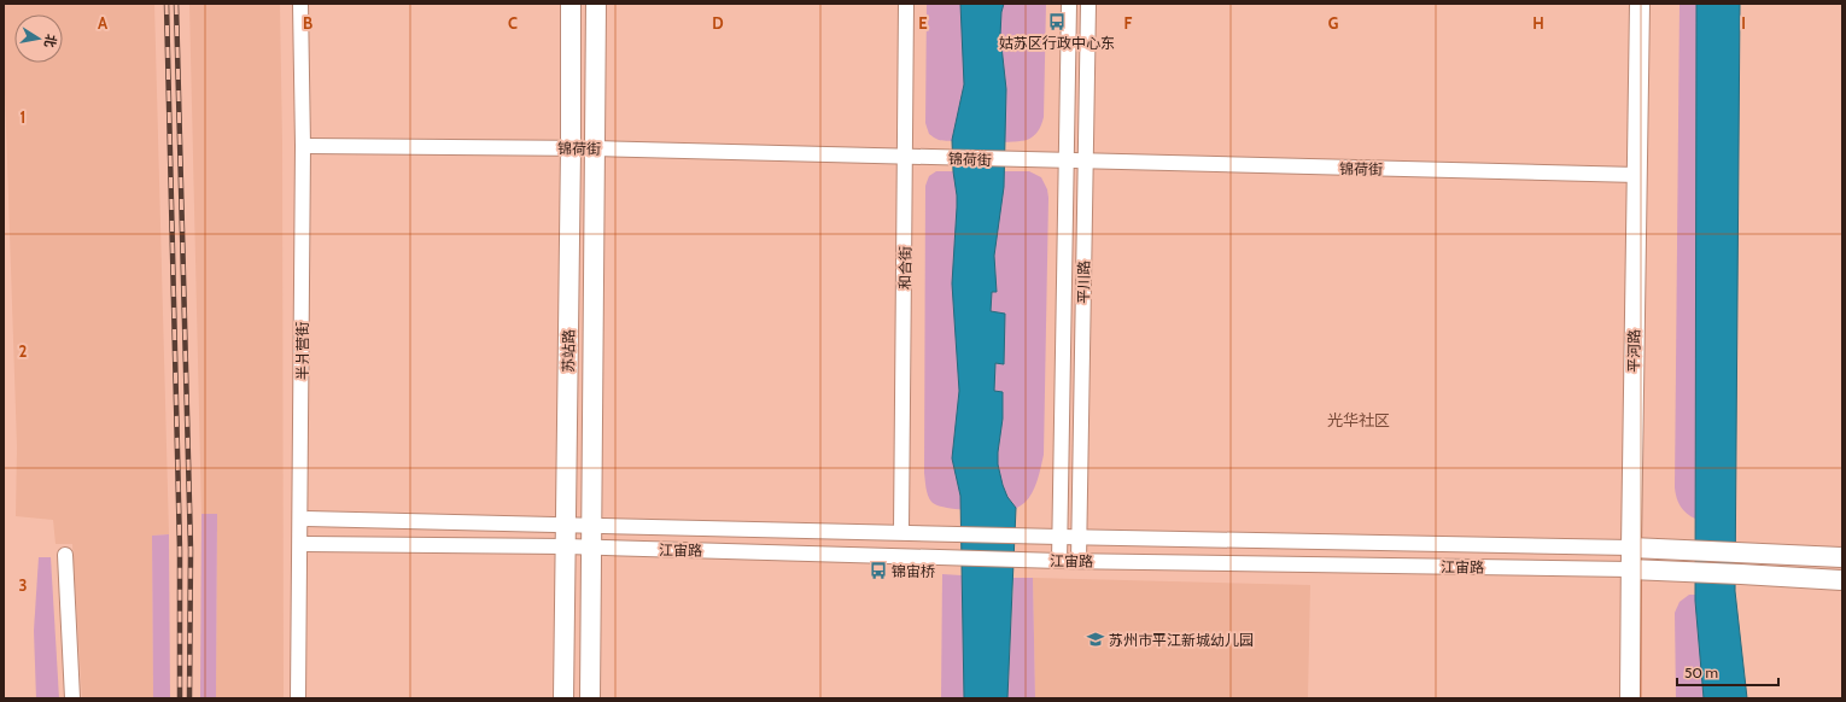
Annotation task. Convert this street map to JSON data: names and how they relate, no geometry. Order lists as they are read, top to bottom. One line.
{"streets":{"main road":["苏站路","平河路","江宙路"],"street":["锦荷街","和合街","平川路","半爿营街"]},"crossings":[["锦荷街","和合街"],["锦荷街","平川路"],["锦荷街","半爿营街"],["锦荷街","苏站路"],["锦荷街","平河路"],["和合街","江宙路"],["平川路","江宙路"],["半爿营街","江宙路"],["苏站路","江宙路"],["平河路","江宙路"]],"districts":["光华社区"],"places":{"bus stop":["姑苏区行政中心东","锦宙桥"],"school or university":["苏州市平江新城幼儿园"]},"scale_bar":"50 m","north":"right","grid":{"columns":["A","B","C","D","E","F","G","H","I"],"rows":["1","2","3"]}}
